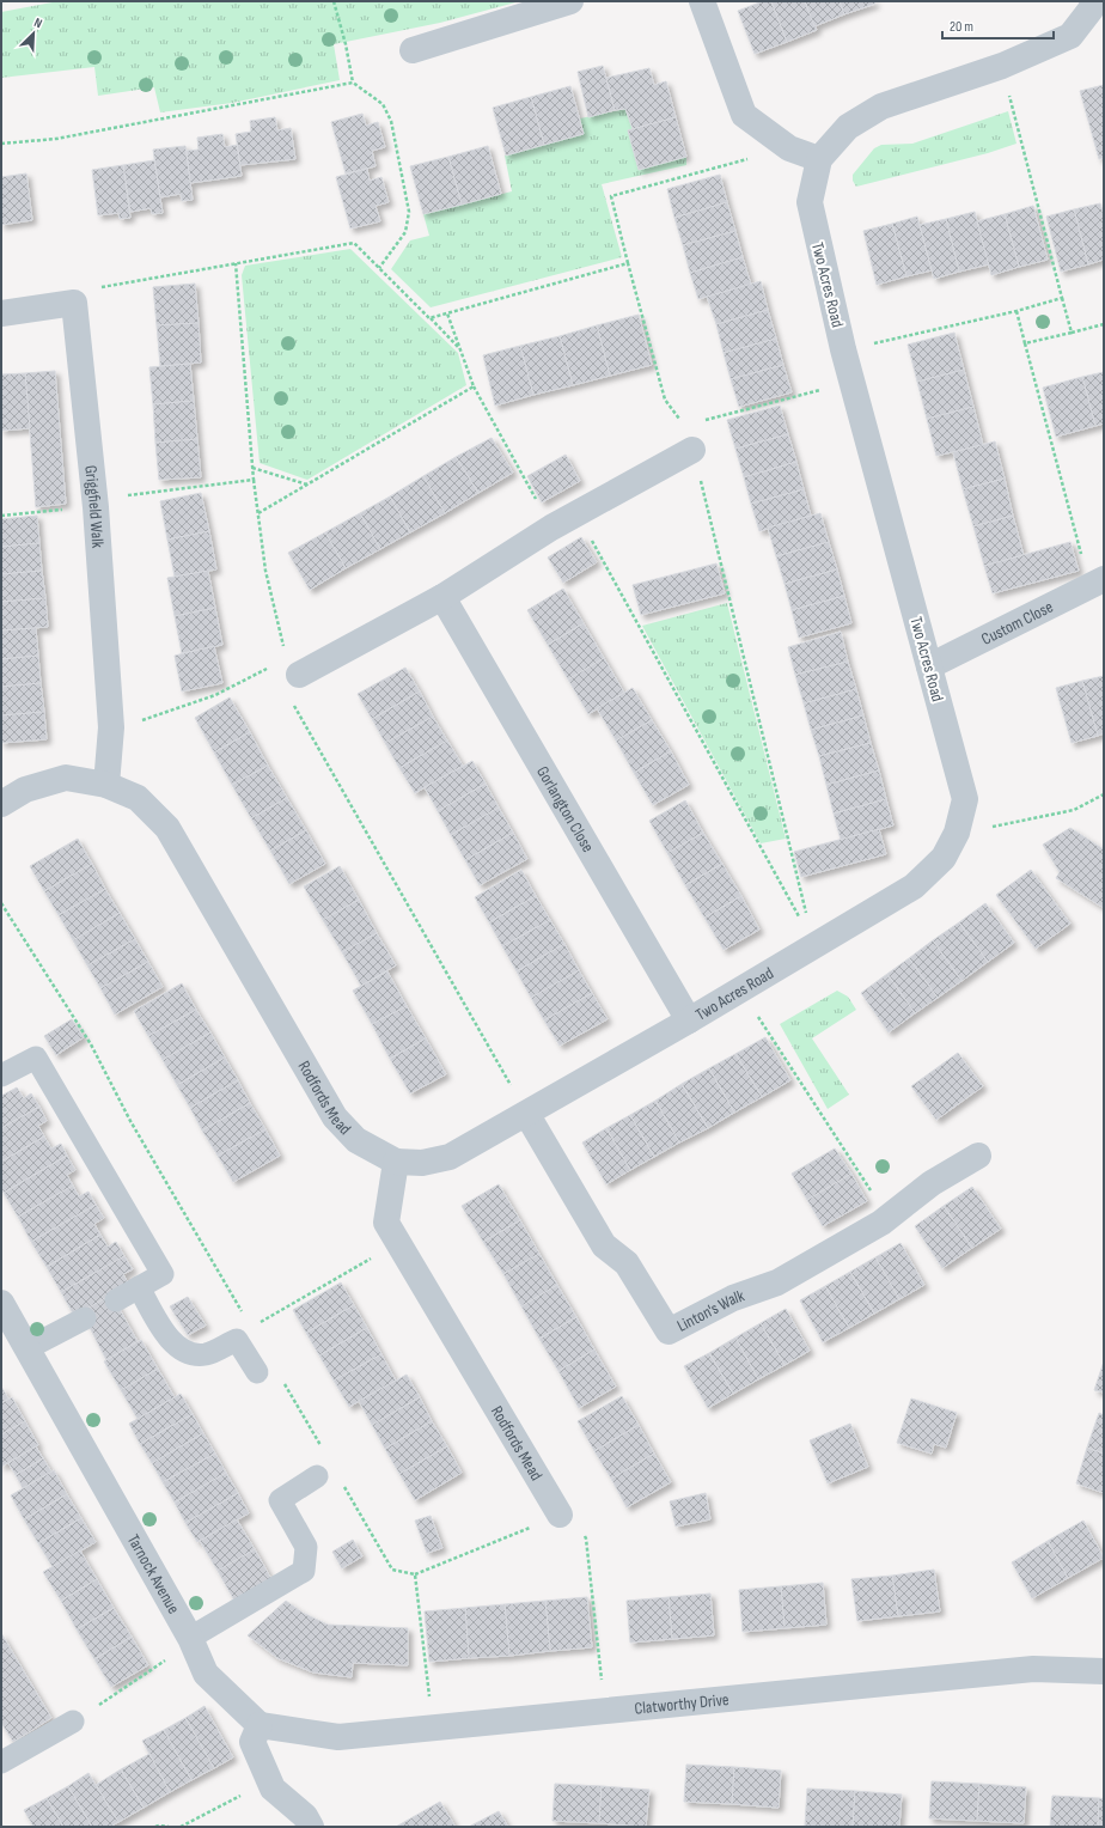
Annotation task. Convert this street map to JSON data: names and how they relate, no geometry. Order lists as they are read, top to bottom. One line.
{"streets":{"street":["Two Acres Road","Griggfield Walk","Custom Close","Gorlangton Close","Rodfords Mead","Linton's Walk","Tarnock Avenue","Clatworthy Drive"]},"crossings":[["Two Acres Road","Custom Close"],["Two Acres Road","Gorlangton Close"],["Two Acres Road","Rodfords Mead"],["Two Acres Road","Linton's Walk"],["Griggfield Walk","Rodfords Mead"],["Tarnock Avenue","Clatworthy Drive"]],"scale_bar":"20 m","north":"top right"}
